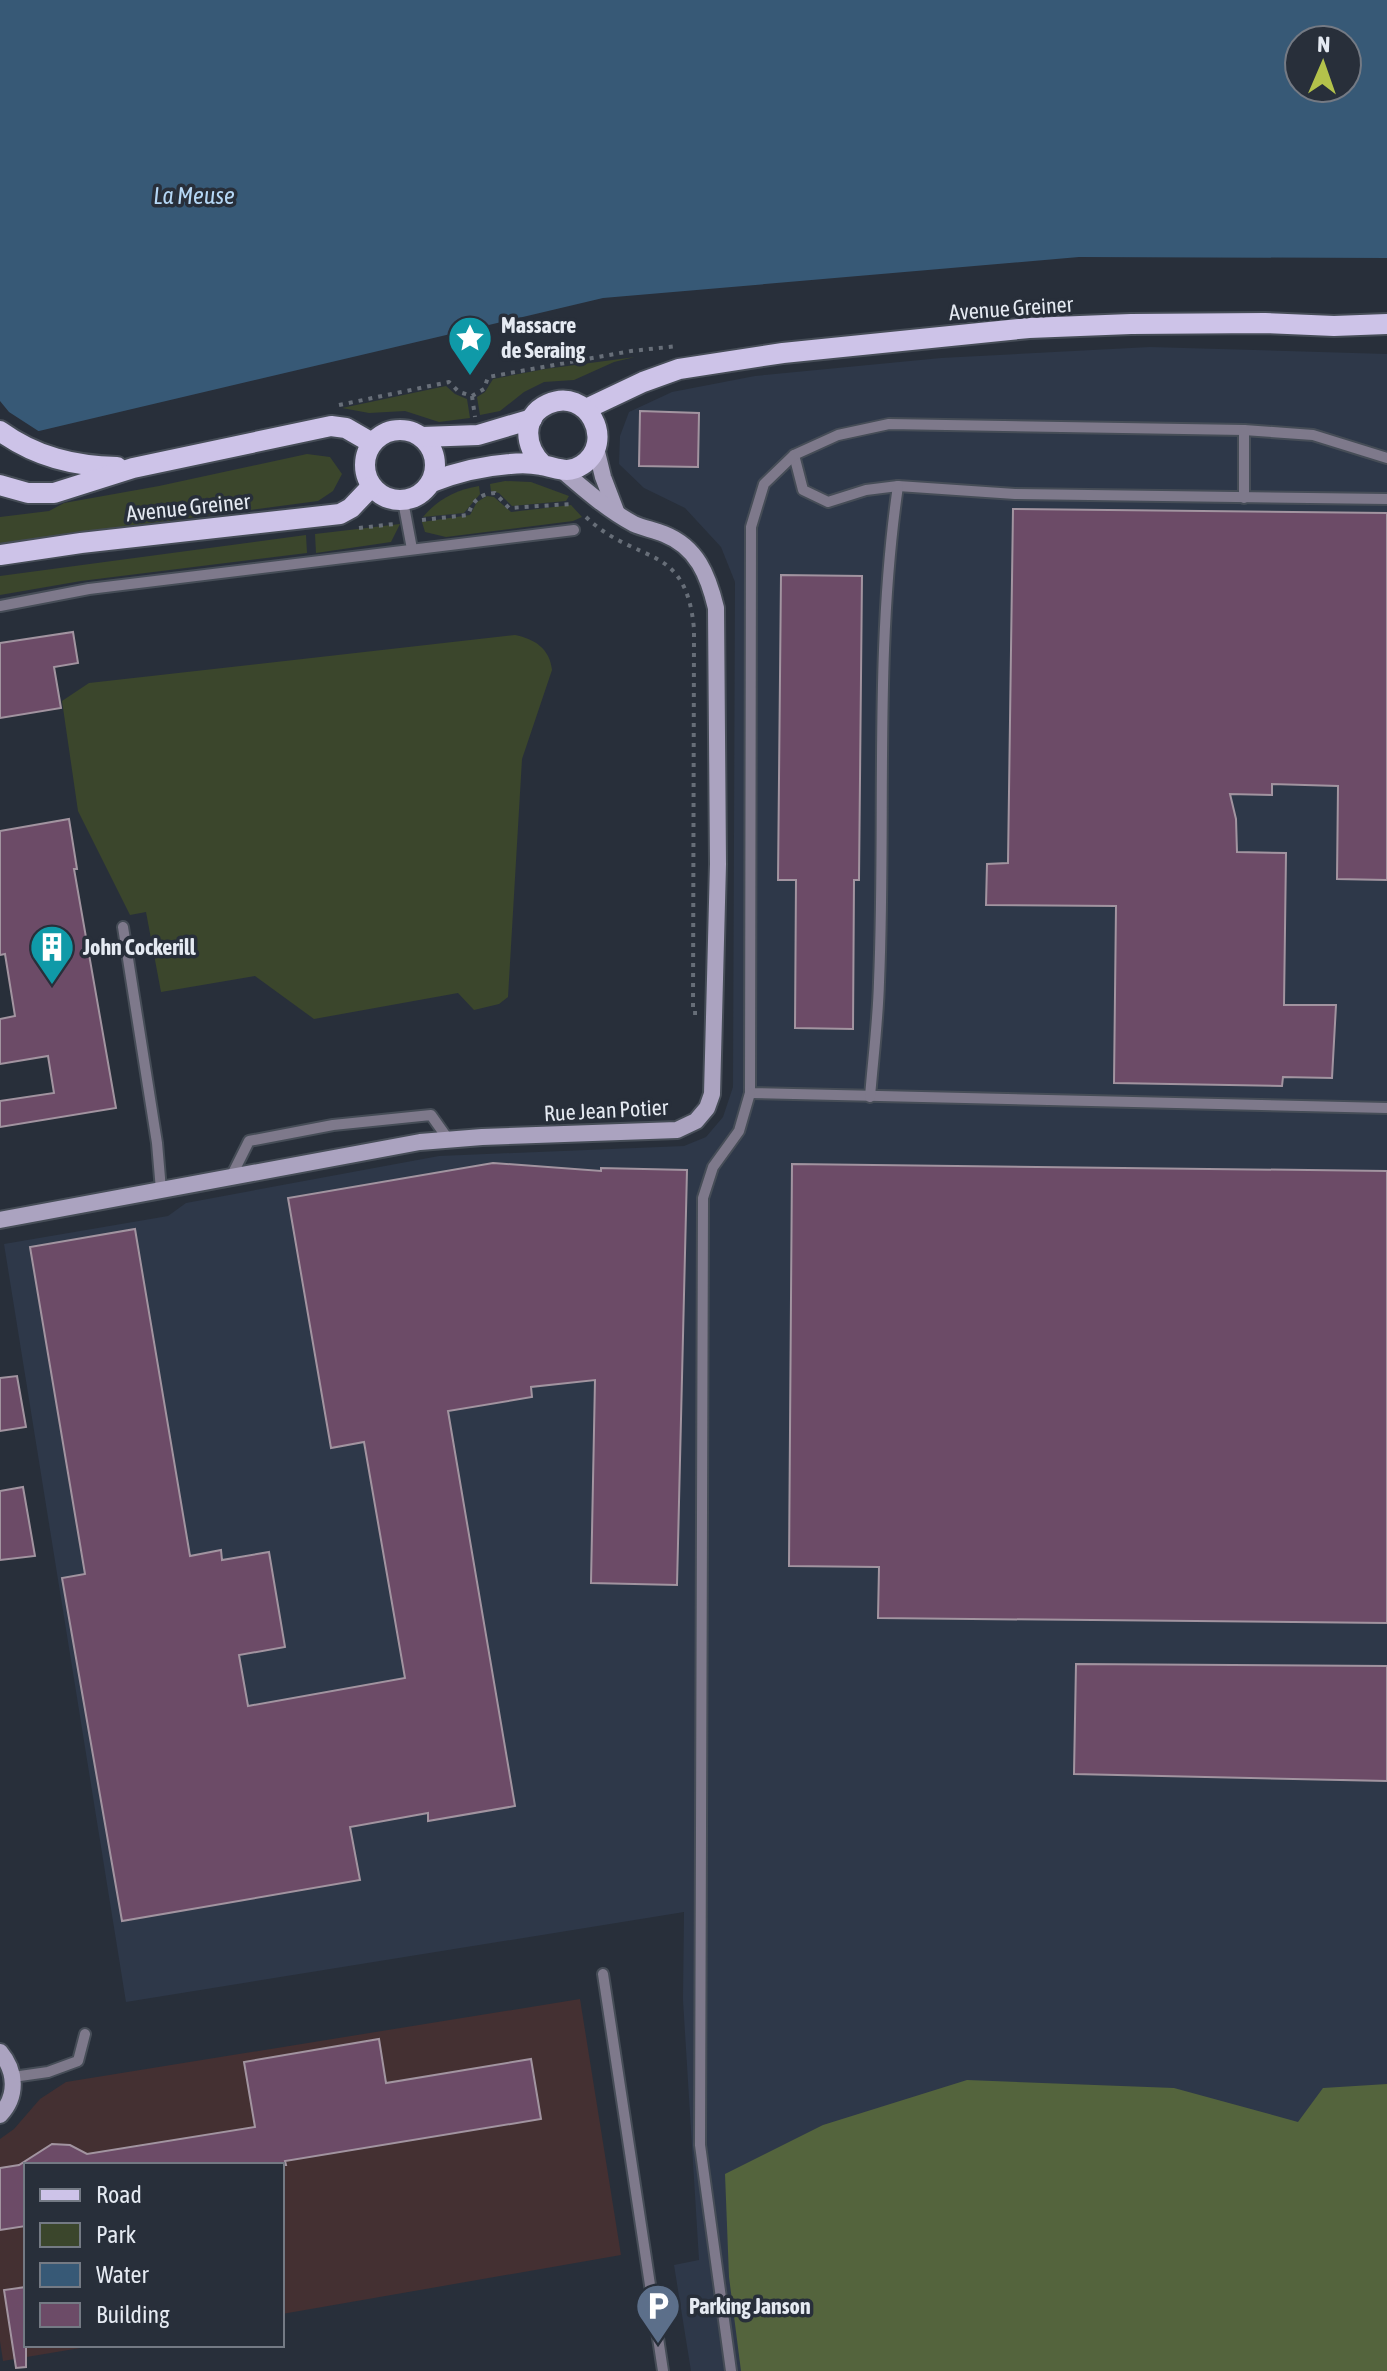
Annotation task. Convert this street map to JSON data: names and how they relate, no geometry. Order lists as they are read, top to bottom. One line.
{"streets":{"main road":["Avenue Greiner","Rue Jean Potier"]},"crossings":[["Avenue Greiner","Rue Jean Potier"]],"water":["La Meuse"],"places":{"place":["Massacre de Seraing"],"building":["John Cockerill"],"parking":["Parking Janson"]},"legend":["Road","Park","Water","Building"],"north":"top"}
